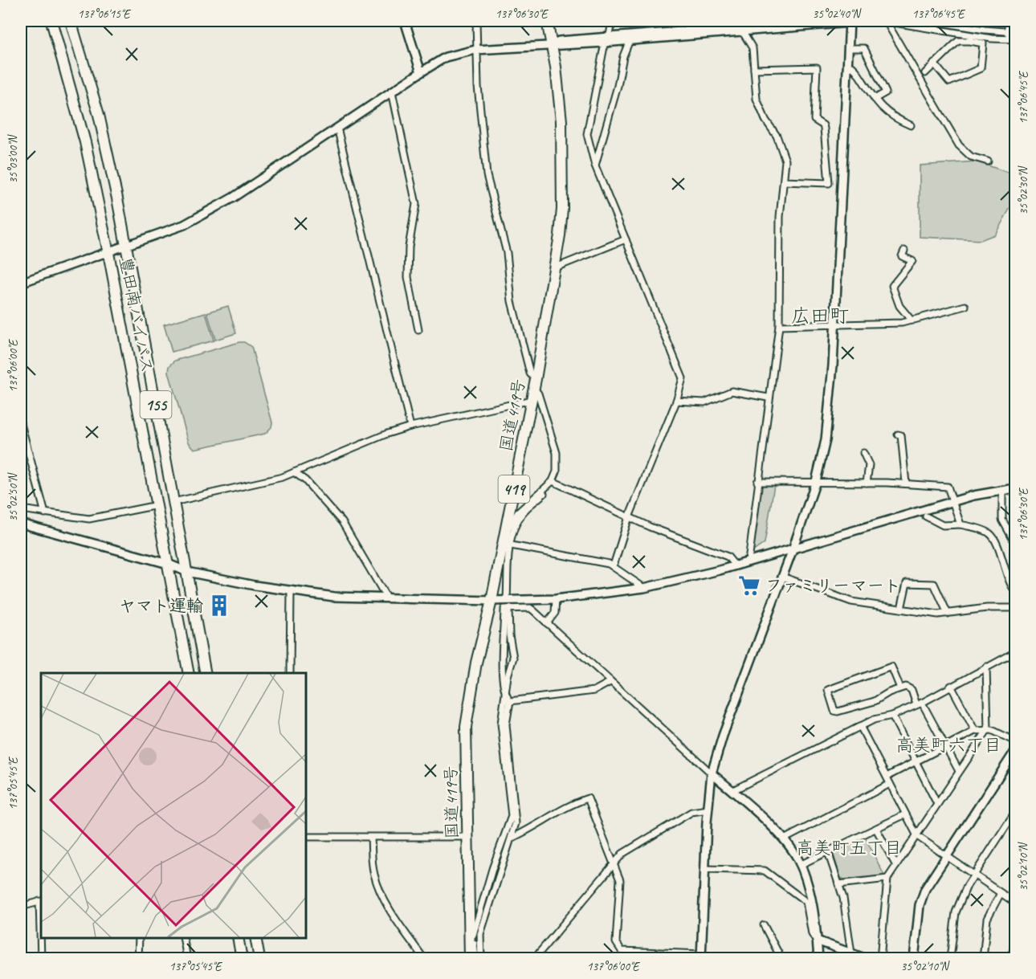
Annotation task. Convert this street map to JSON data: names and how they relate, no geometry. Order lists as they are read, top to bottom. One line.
{"streets":{"highway":["豊田南バイパス","155","国道419号","419"]},"districts":["広田町","高美町六丁目","高美町五丁目"],"places":{"supermarket":["ファミリーマート"],"building":["ヤマト運輸"]},"coordinates":["137°06'15\"E","137°06'30\"E","35°02'40\"N","137°06'45\"E","35°03'00\"N","35°02'30\"N","137°06'00\"E","35°02'50\"N","137°05'45\"E","35°02'10\"N"]}
